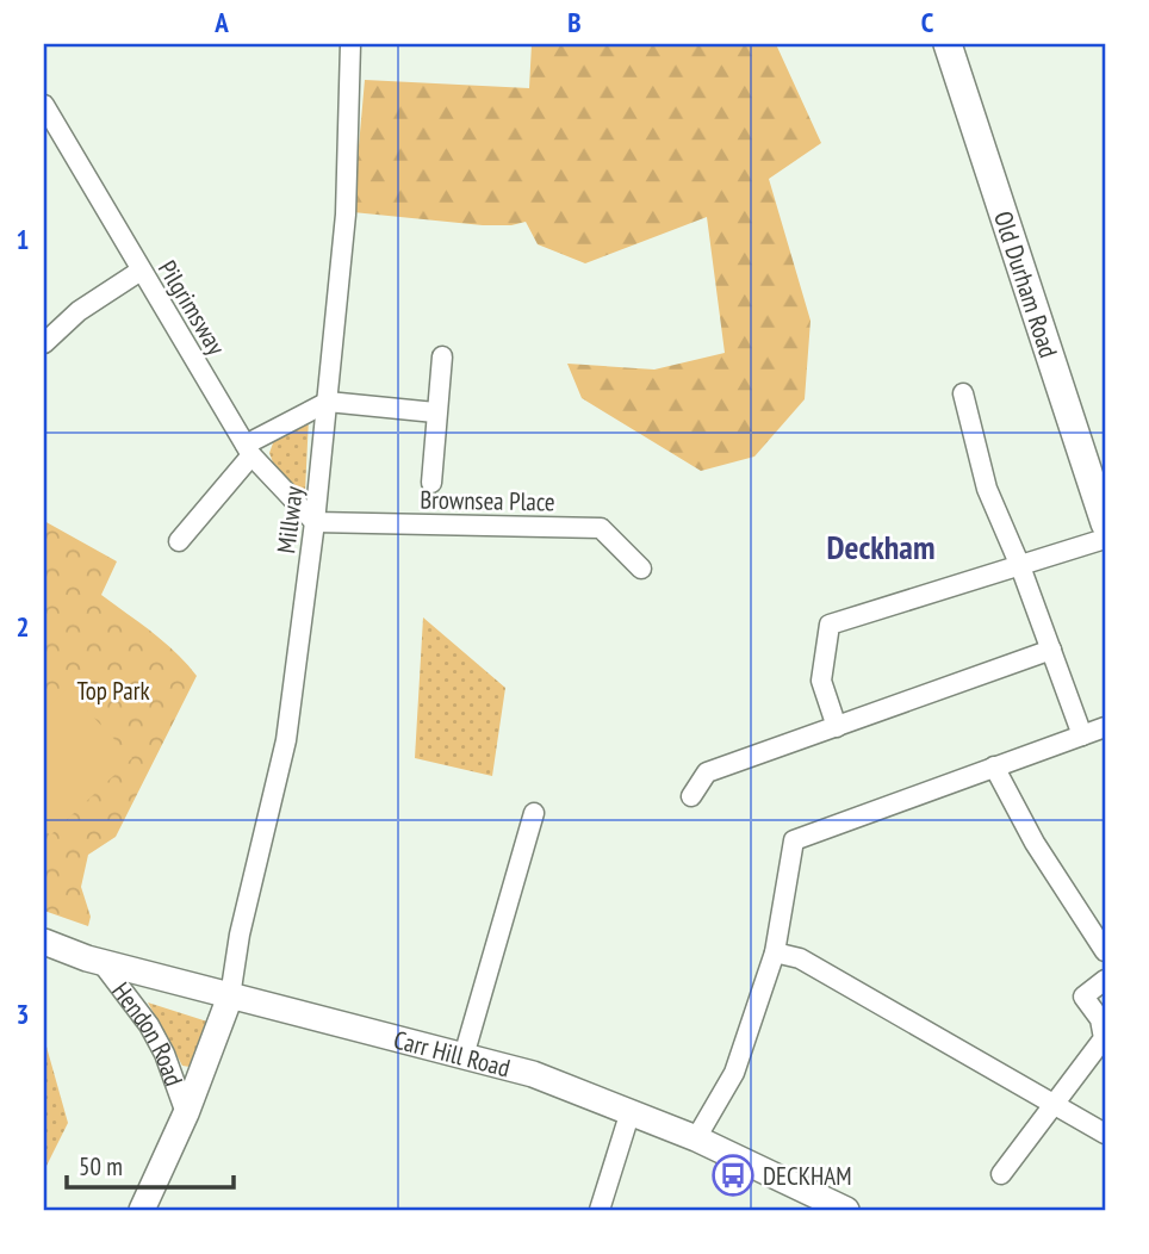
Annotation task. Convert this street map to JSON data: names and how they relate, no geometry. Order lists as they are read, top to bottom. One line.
{"streets":{"main road":["Old Durham Road"],"street":["Pilgrimsway","Brownsea Place","Millway","Hendon Road","Carr Hill Road"]},"crossings":[["Pilgrimsway","Brownsea Place"],["Pilgrimsway","Millway"],["Brownsea Place","Millway"],["Millway","Hendon Road"],["Millway","Carr Hill Road"],["Hendon Road","Carr Hill Road"]],"districts":["Deckham"],"parks":["Top Park"],"places":{"bus stop":["DECKHAM"]},"scale_bar":"50 m","grid":{"columns":["A","B","C"],"rows":["1","2","3"]}}
